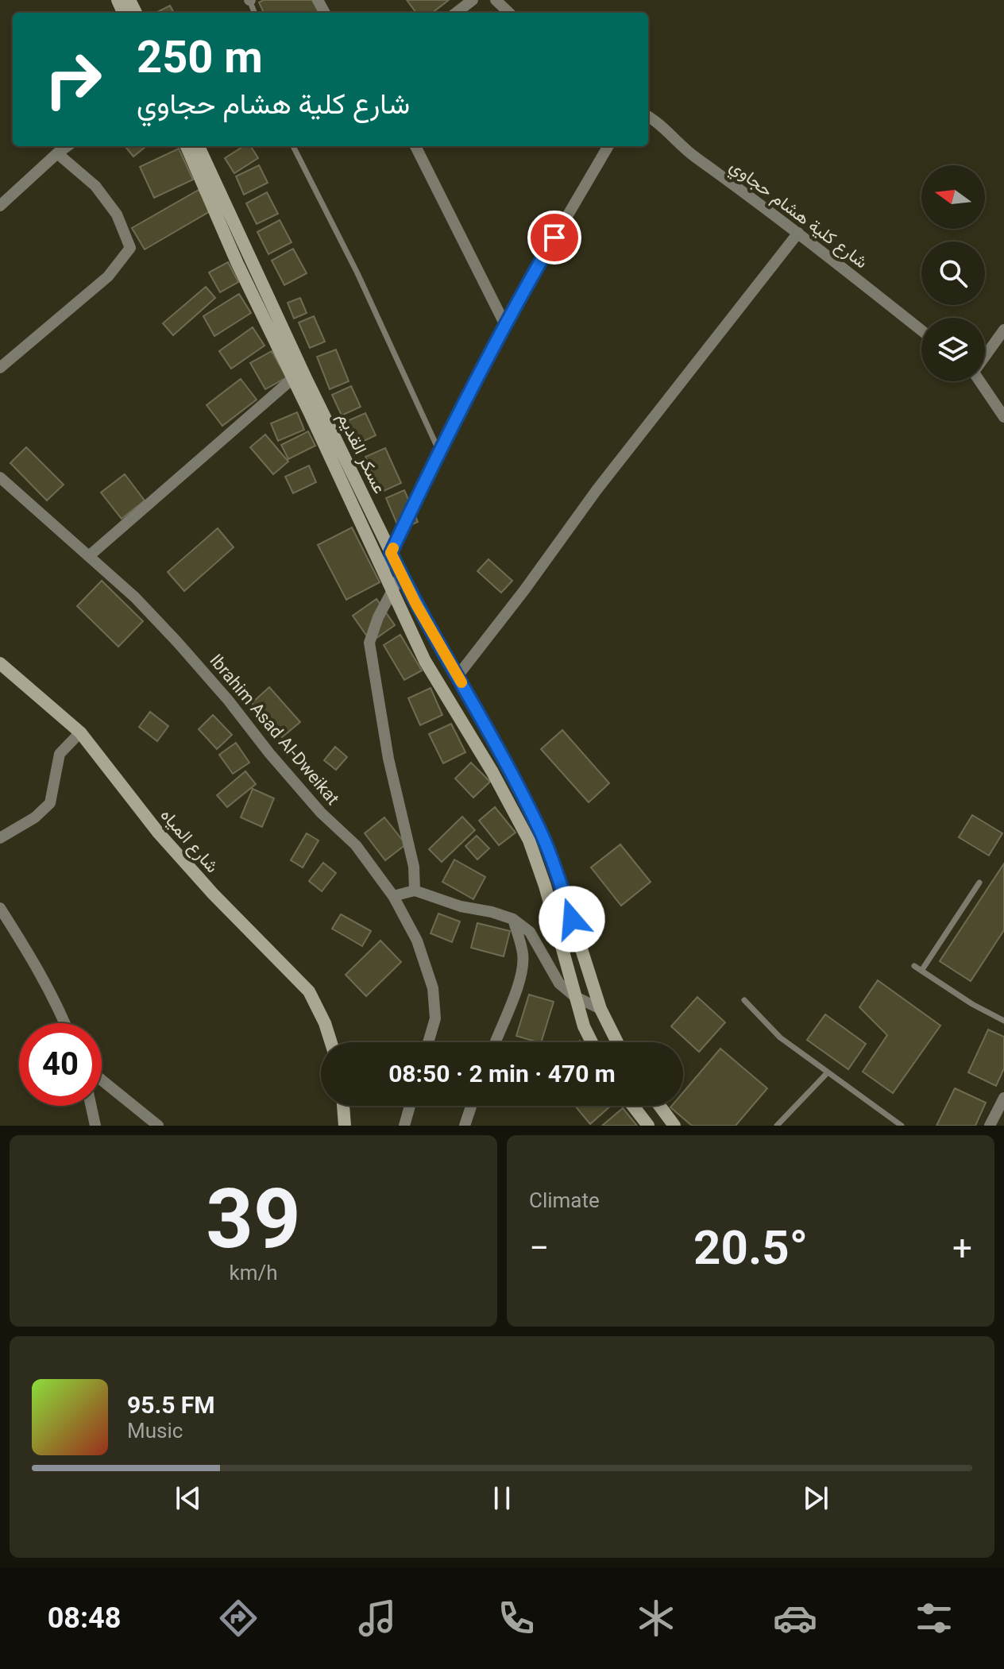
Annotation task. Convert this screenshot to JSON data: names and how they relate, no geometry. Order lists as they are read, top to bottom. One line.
{"streets":{"street":["شارع كلية هشام حجاوي","عسكر القديم","Ibrahim Asad Al-Dweikat","شارع المياه"]},"north":"left","page":{"turn":["250 m","شارع كلية هشام حجاوي"],"limit":"40","trip":"08:50 · 2 min · 470 m","tile":[["39","km/h"],"Climate"],"heat":["−","20.5°","+"],"song":["95.5 FM","Music"],"tabs":"08:48"}}
